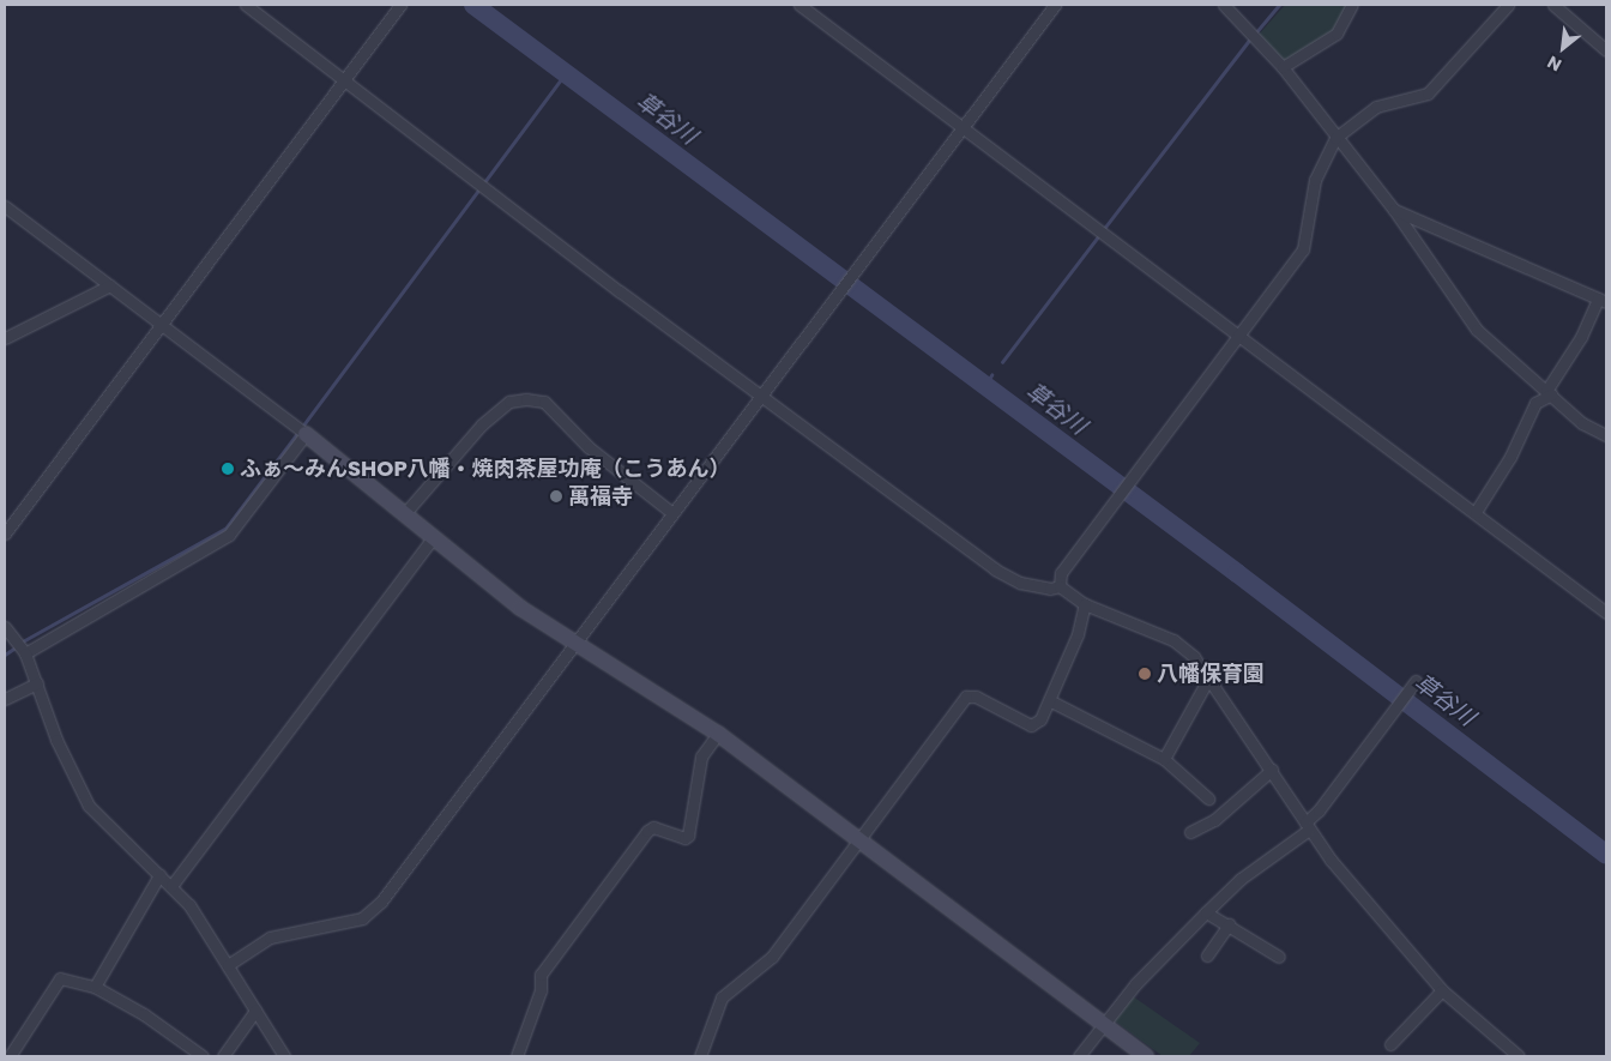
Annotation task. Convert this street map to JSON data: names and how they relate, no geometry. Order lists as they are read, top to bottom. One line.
{"water":["草谷川"],"places":["ふぁ～みんSHOP八幡・焼肉茶屋功庵（こうあん）","萬福寺","八幡保育園"],"north":"bottom left"}
